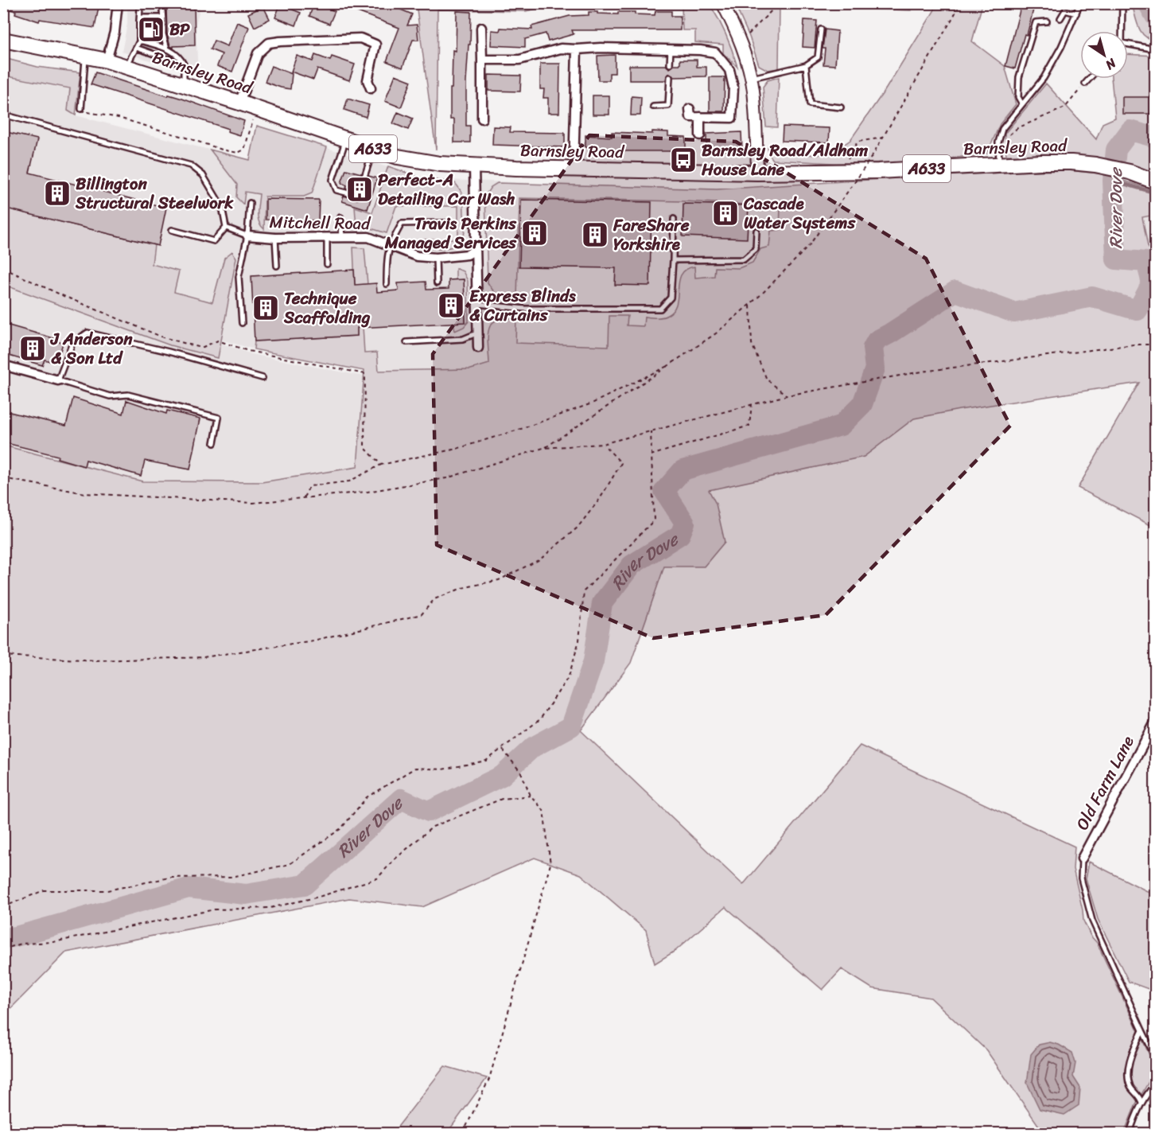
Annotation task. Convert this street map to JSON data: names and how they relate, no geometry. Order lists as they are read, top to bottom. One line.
{"streets":{"main road":["Barnsley Road","A633"],"street":["Mitchell Road","Old Farm Lane"]},"water":["River Dove"],"places":{"fuel station":["BP"],"bus stop":["Barnsley Road/Aldham House Lane"],"building":["Perfect-A Detailing Car Wash","Billington Structural Steelwork","Cascade Water Systems","Travis Perkins Managed Services","FareShare Yorkshire","Express Blinds & Curtains","Technique Scaffolding","J Anderson & Son Ltd"]},"north":"bottom right"}
